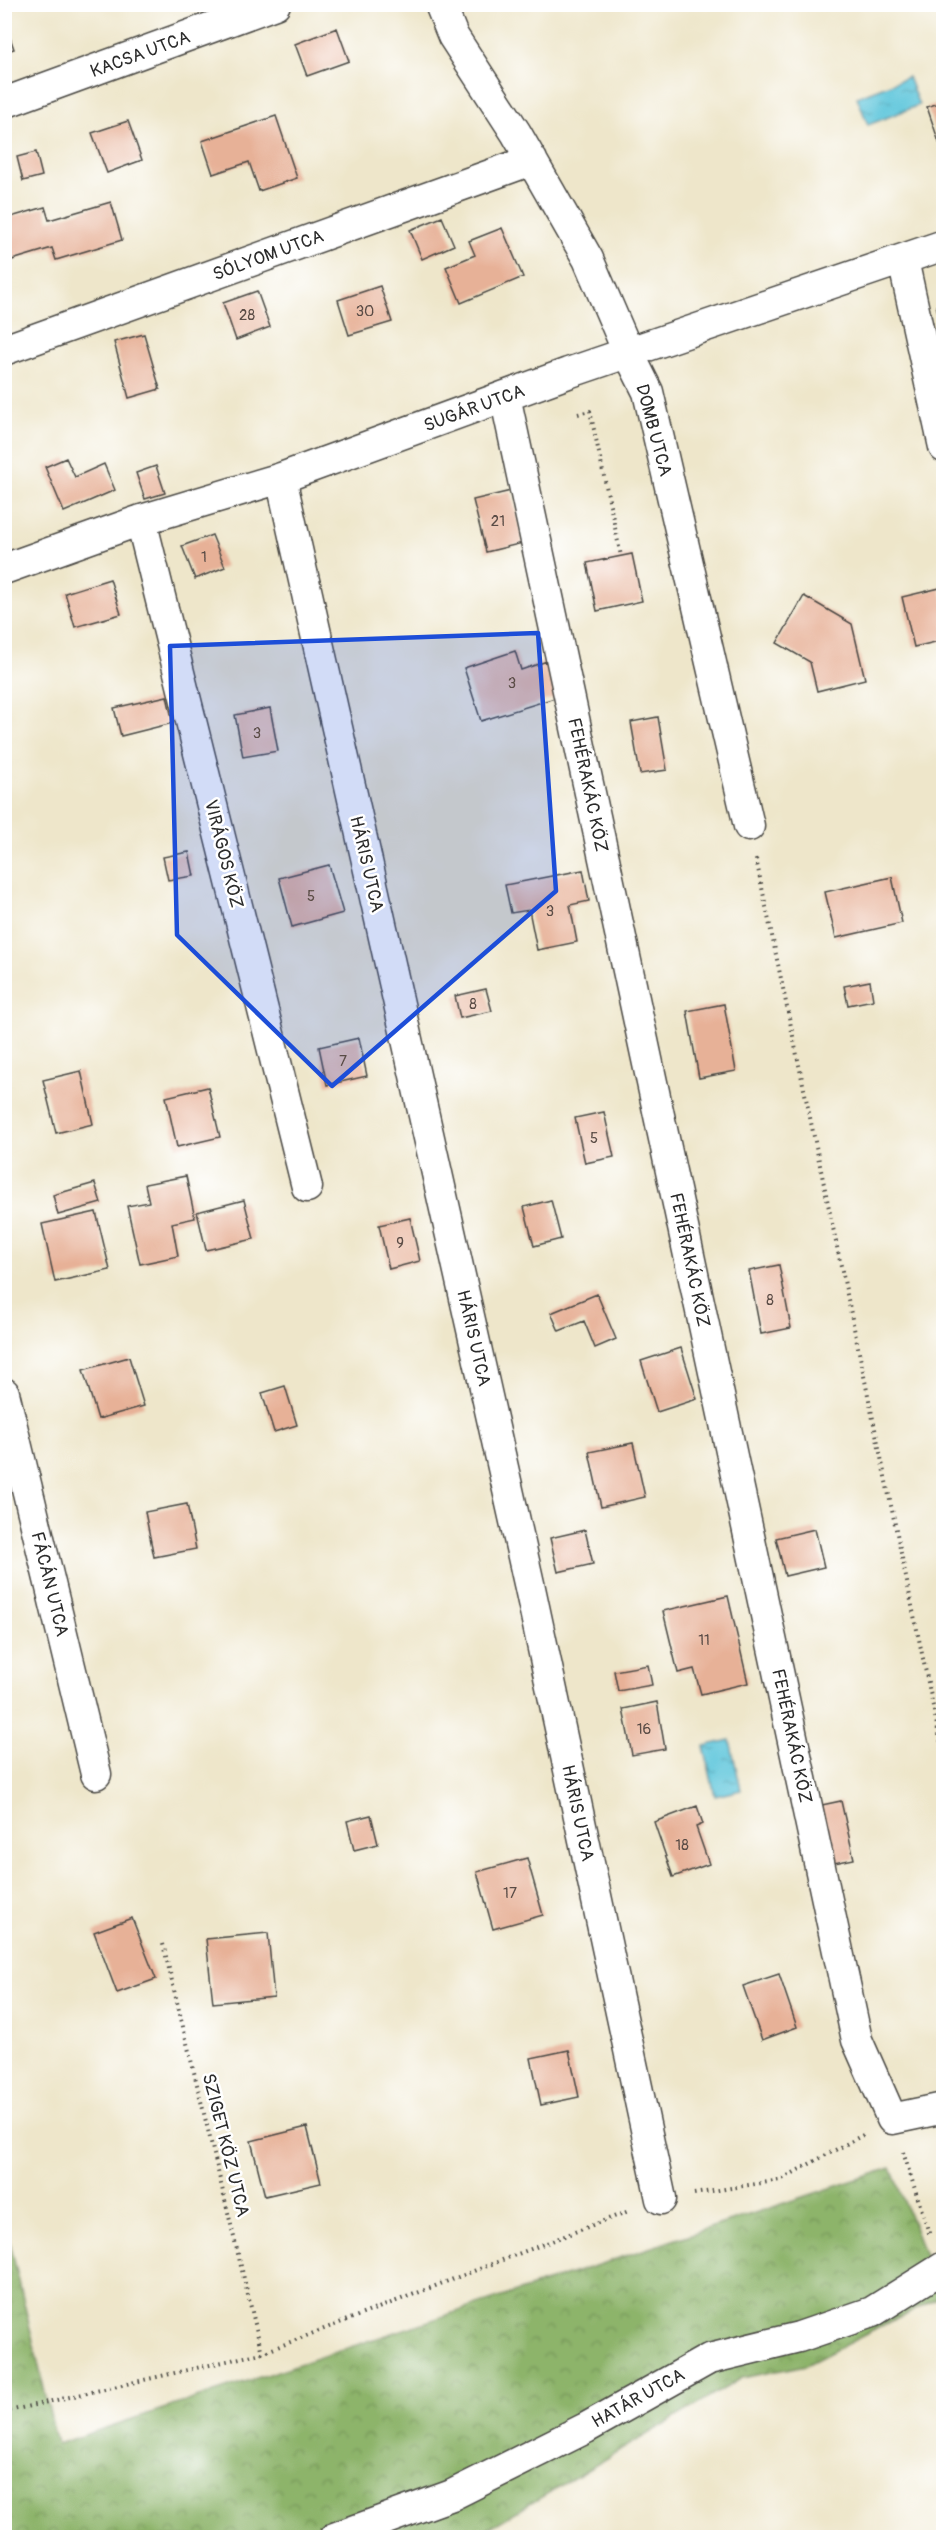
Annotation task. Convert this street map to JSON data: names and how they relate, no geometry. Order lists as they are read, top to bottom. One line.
{"streets":{"street":["KACSA UTCA","SÓLYOM UTCA","SUGÁR UTCA","DOMB UTCA","FEHÉRAKÁC KÖZ","VIRÁGOS KÖZ","HÁRIS UTCA","FÁCÁN UTCA","HATÁR UTCA"],"path":["SZIGET KÖZ UTCA"]},"crossings":[["SÓLYOM UTCA","DOMB UTCA"],["SUGÁR UTCA","DOMB UTCA"],["SUGÁR UTCA","FEHÉRAKÁC KÖZ"],["SUGÁR UTCA","VIRÁGOS KÖZ"],["SUGÁR UTCA","HÁRIS UTCA"]],"house_numbers":["30","28","21","1","3","3","5","3","8","7","5","9","8","11","16","18","17"]}
